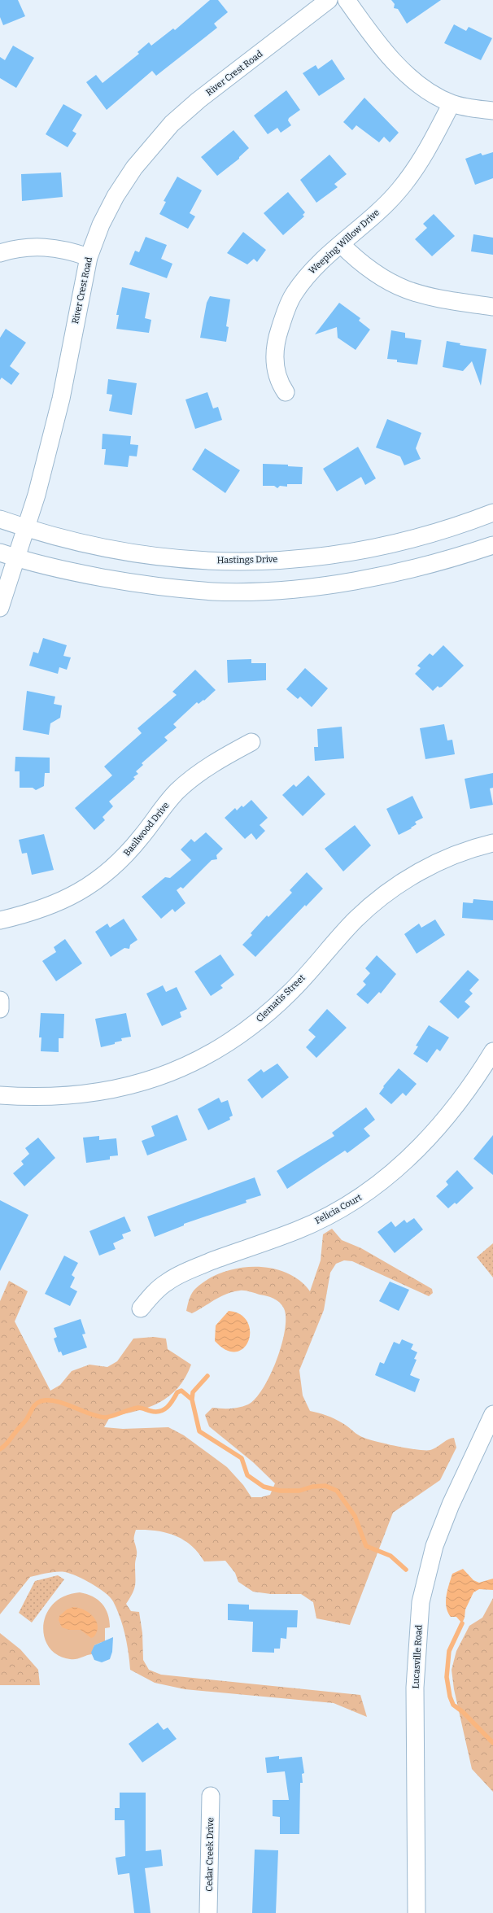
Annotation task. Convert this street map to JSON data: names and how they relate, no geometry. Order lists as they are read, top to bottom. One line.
{"streets":{"street":["River Crest Road","Weeping Willow Drive","Hastings Drive","Basilwood Drive","Clematis Street","Felicia Court","Lucasville Road","Cedar Creek Drive"]},"crossings":[["River Crest Road","Hastings Drive"]]}
